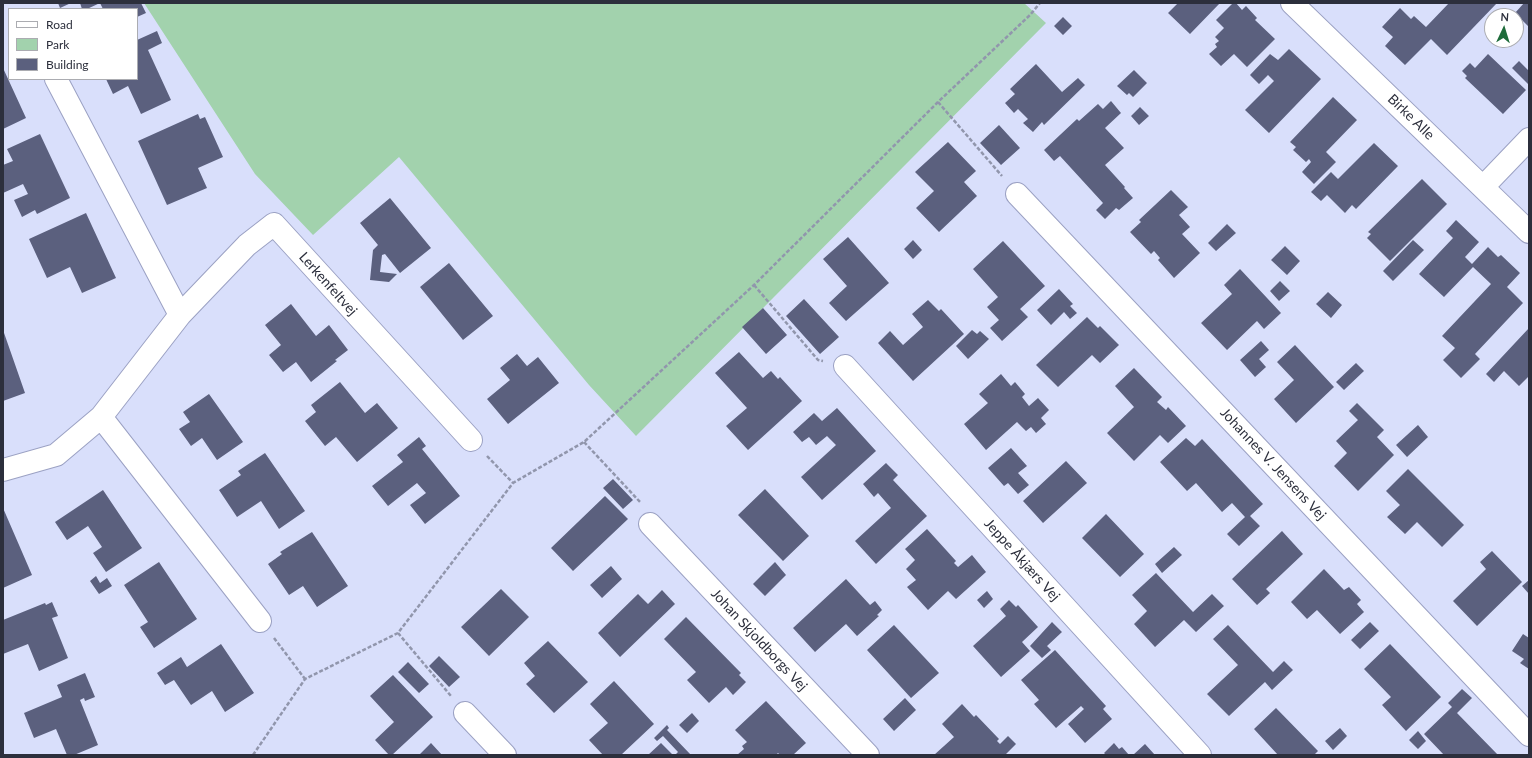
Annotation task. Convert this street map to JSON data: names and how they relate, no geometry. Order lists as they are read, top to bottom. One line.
{"streets":{"street":["Birke Alle","Lerkenfeltvej","Johannes V. Jensens Vej","Jeppe Åkjærs Vej","Johan Skjoldborgs Vej"]},"legend":["Road","Park","Building"],"north":"top"}
